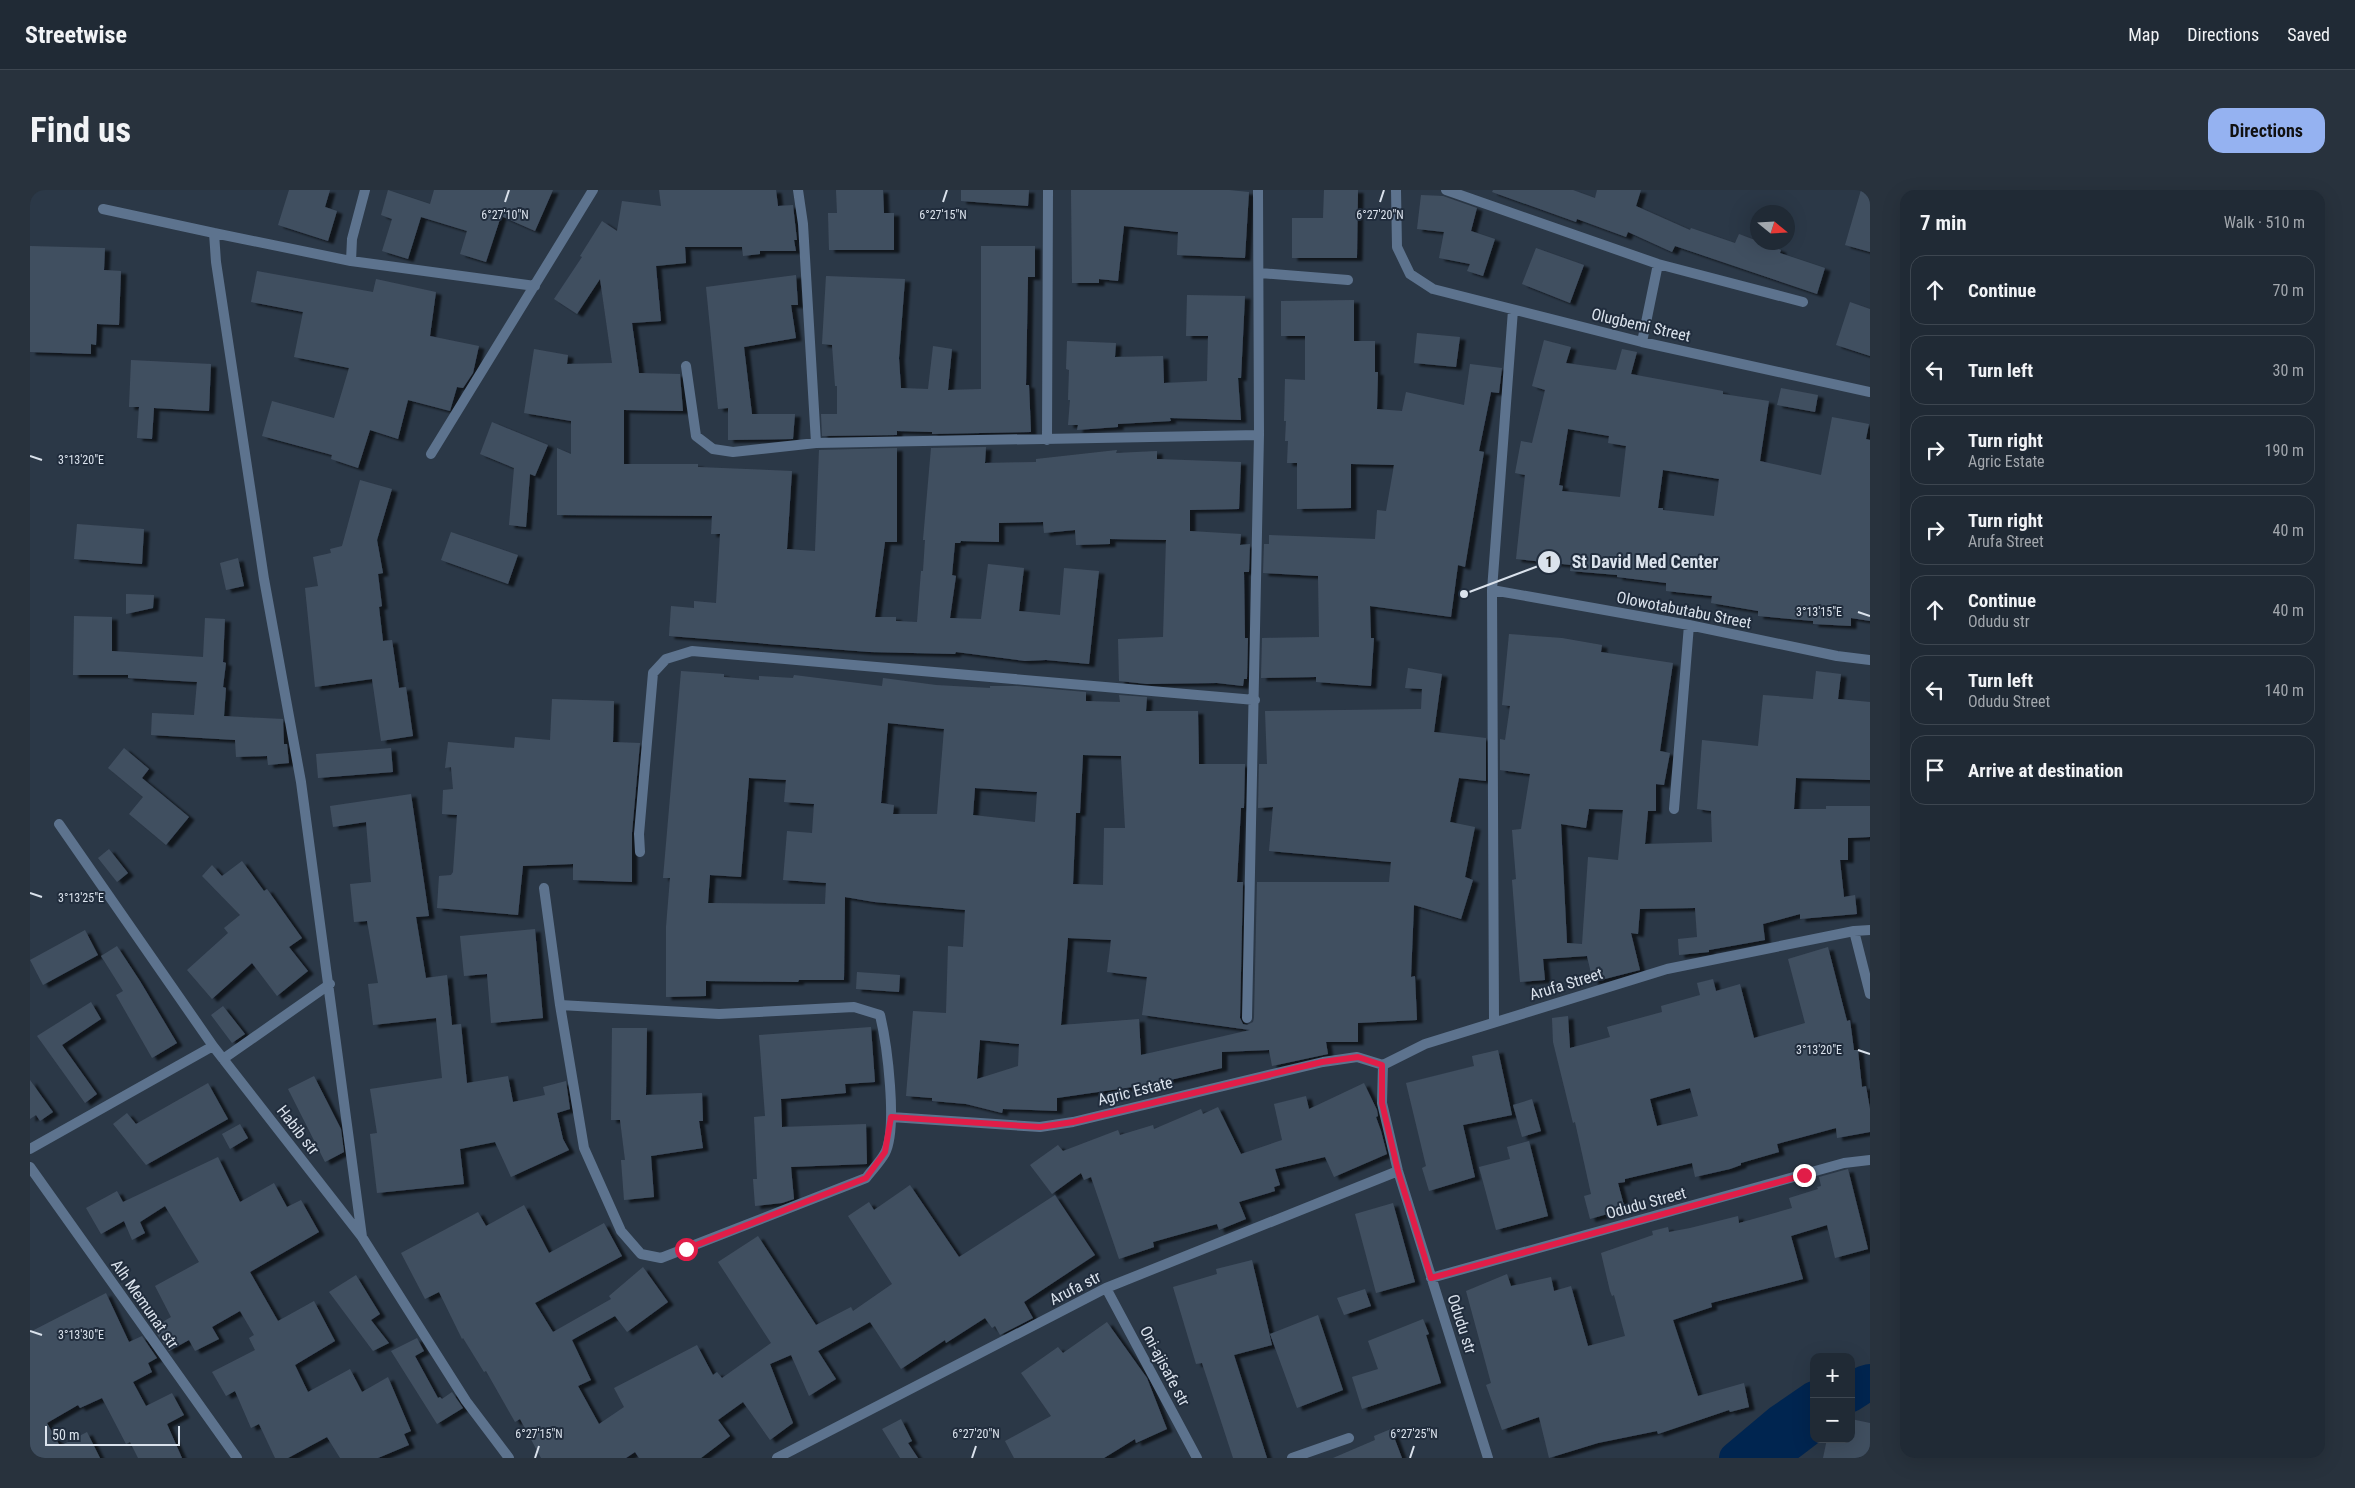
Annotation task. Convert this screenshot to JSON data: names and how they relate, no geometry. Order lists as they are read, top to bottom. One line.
{"streets":{"street":["Olugbemi Street","Olowotabutabu Street","Arufa Street","Agric Estate","Habib str","Odudu Street","Arufa str","Alh Memunat str","Odudu str","Oni-ajisafe str"]},"crossings":[["Arufa Street","Agric Estate"],["Odudu Street","Odudu str"],["Arufa str","Odudu str"],["Arufa str","Oni-ajisafe str"]],"places":["St David Med Center"],"scale_bar":"50 m","north":"right","page":{"header":"Streetwise","nav":["Map","Directions","Saved"],"buttons":"Directions","title":"Find us","heading":["7 min","Walk · 510 m"],"list":[["Continue","70 m"],["Turn left","30 m"],["Turn right","Agric Estate","190 m"],["Turn right","Arufa Street","40 m"],["Continue","Odudu str","40 m"],["Turn left","Odudu Street","140 m"],"Arrive at destination"],"map_buttons":["+","−"],"scale":"50 m"},"coordinates":["6°27'10\"N","6°27'15\"N","6°27'20\"N","3°13'20\"E","3°13'15\"E","3°13'25\"E","3°13'30\"E","6°27'25\"N"]}
